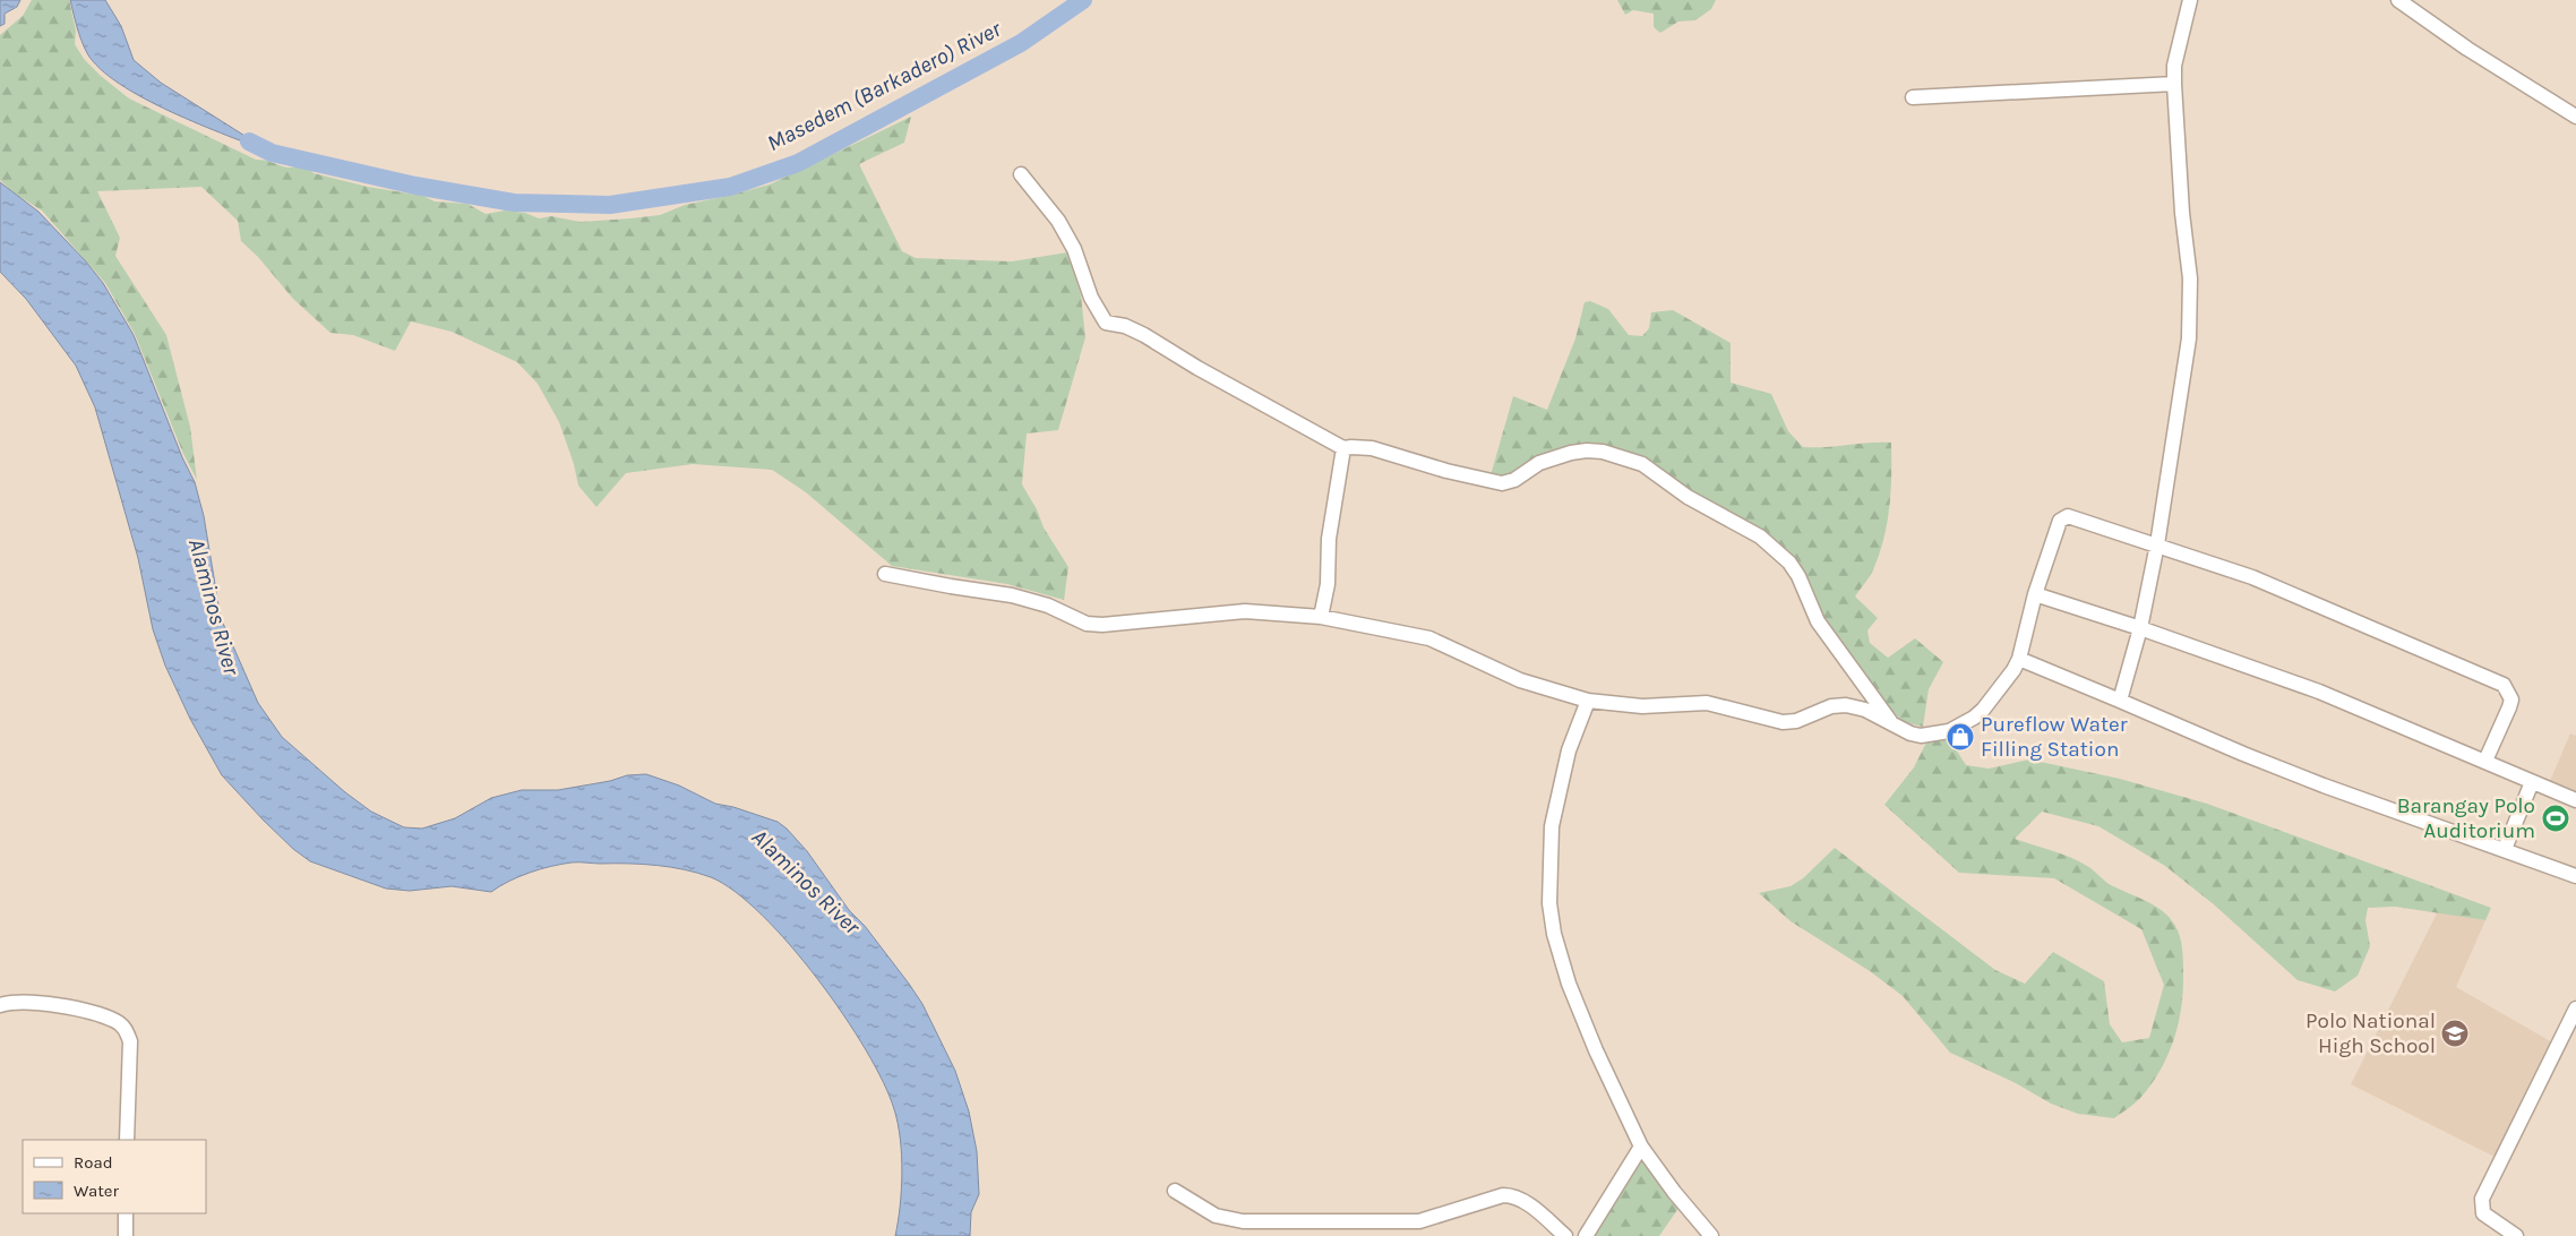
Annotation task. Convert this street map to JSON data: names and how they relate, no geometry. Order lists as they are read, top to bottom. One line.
{"water":["Masedem (Barkadero) River","Alaminos River"],"places":{"shop":["Pureflow Water Filling Station"],"sports":["Barangay Polo Auditorium"],"school or university":["Polo National High School"]},"legend":["Road","Water"]}
